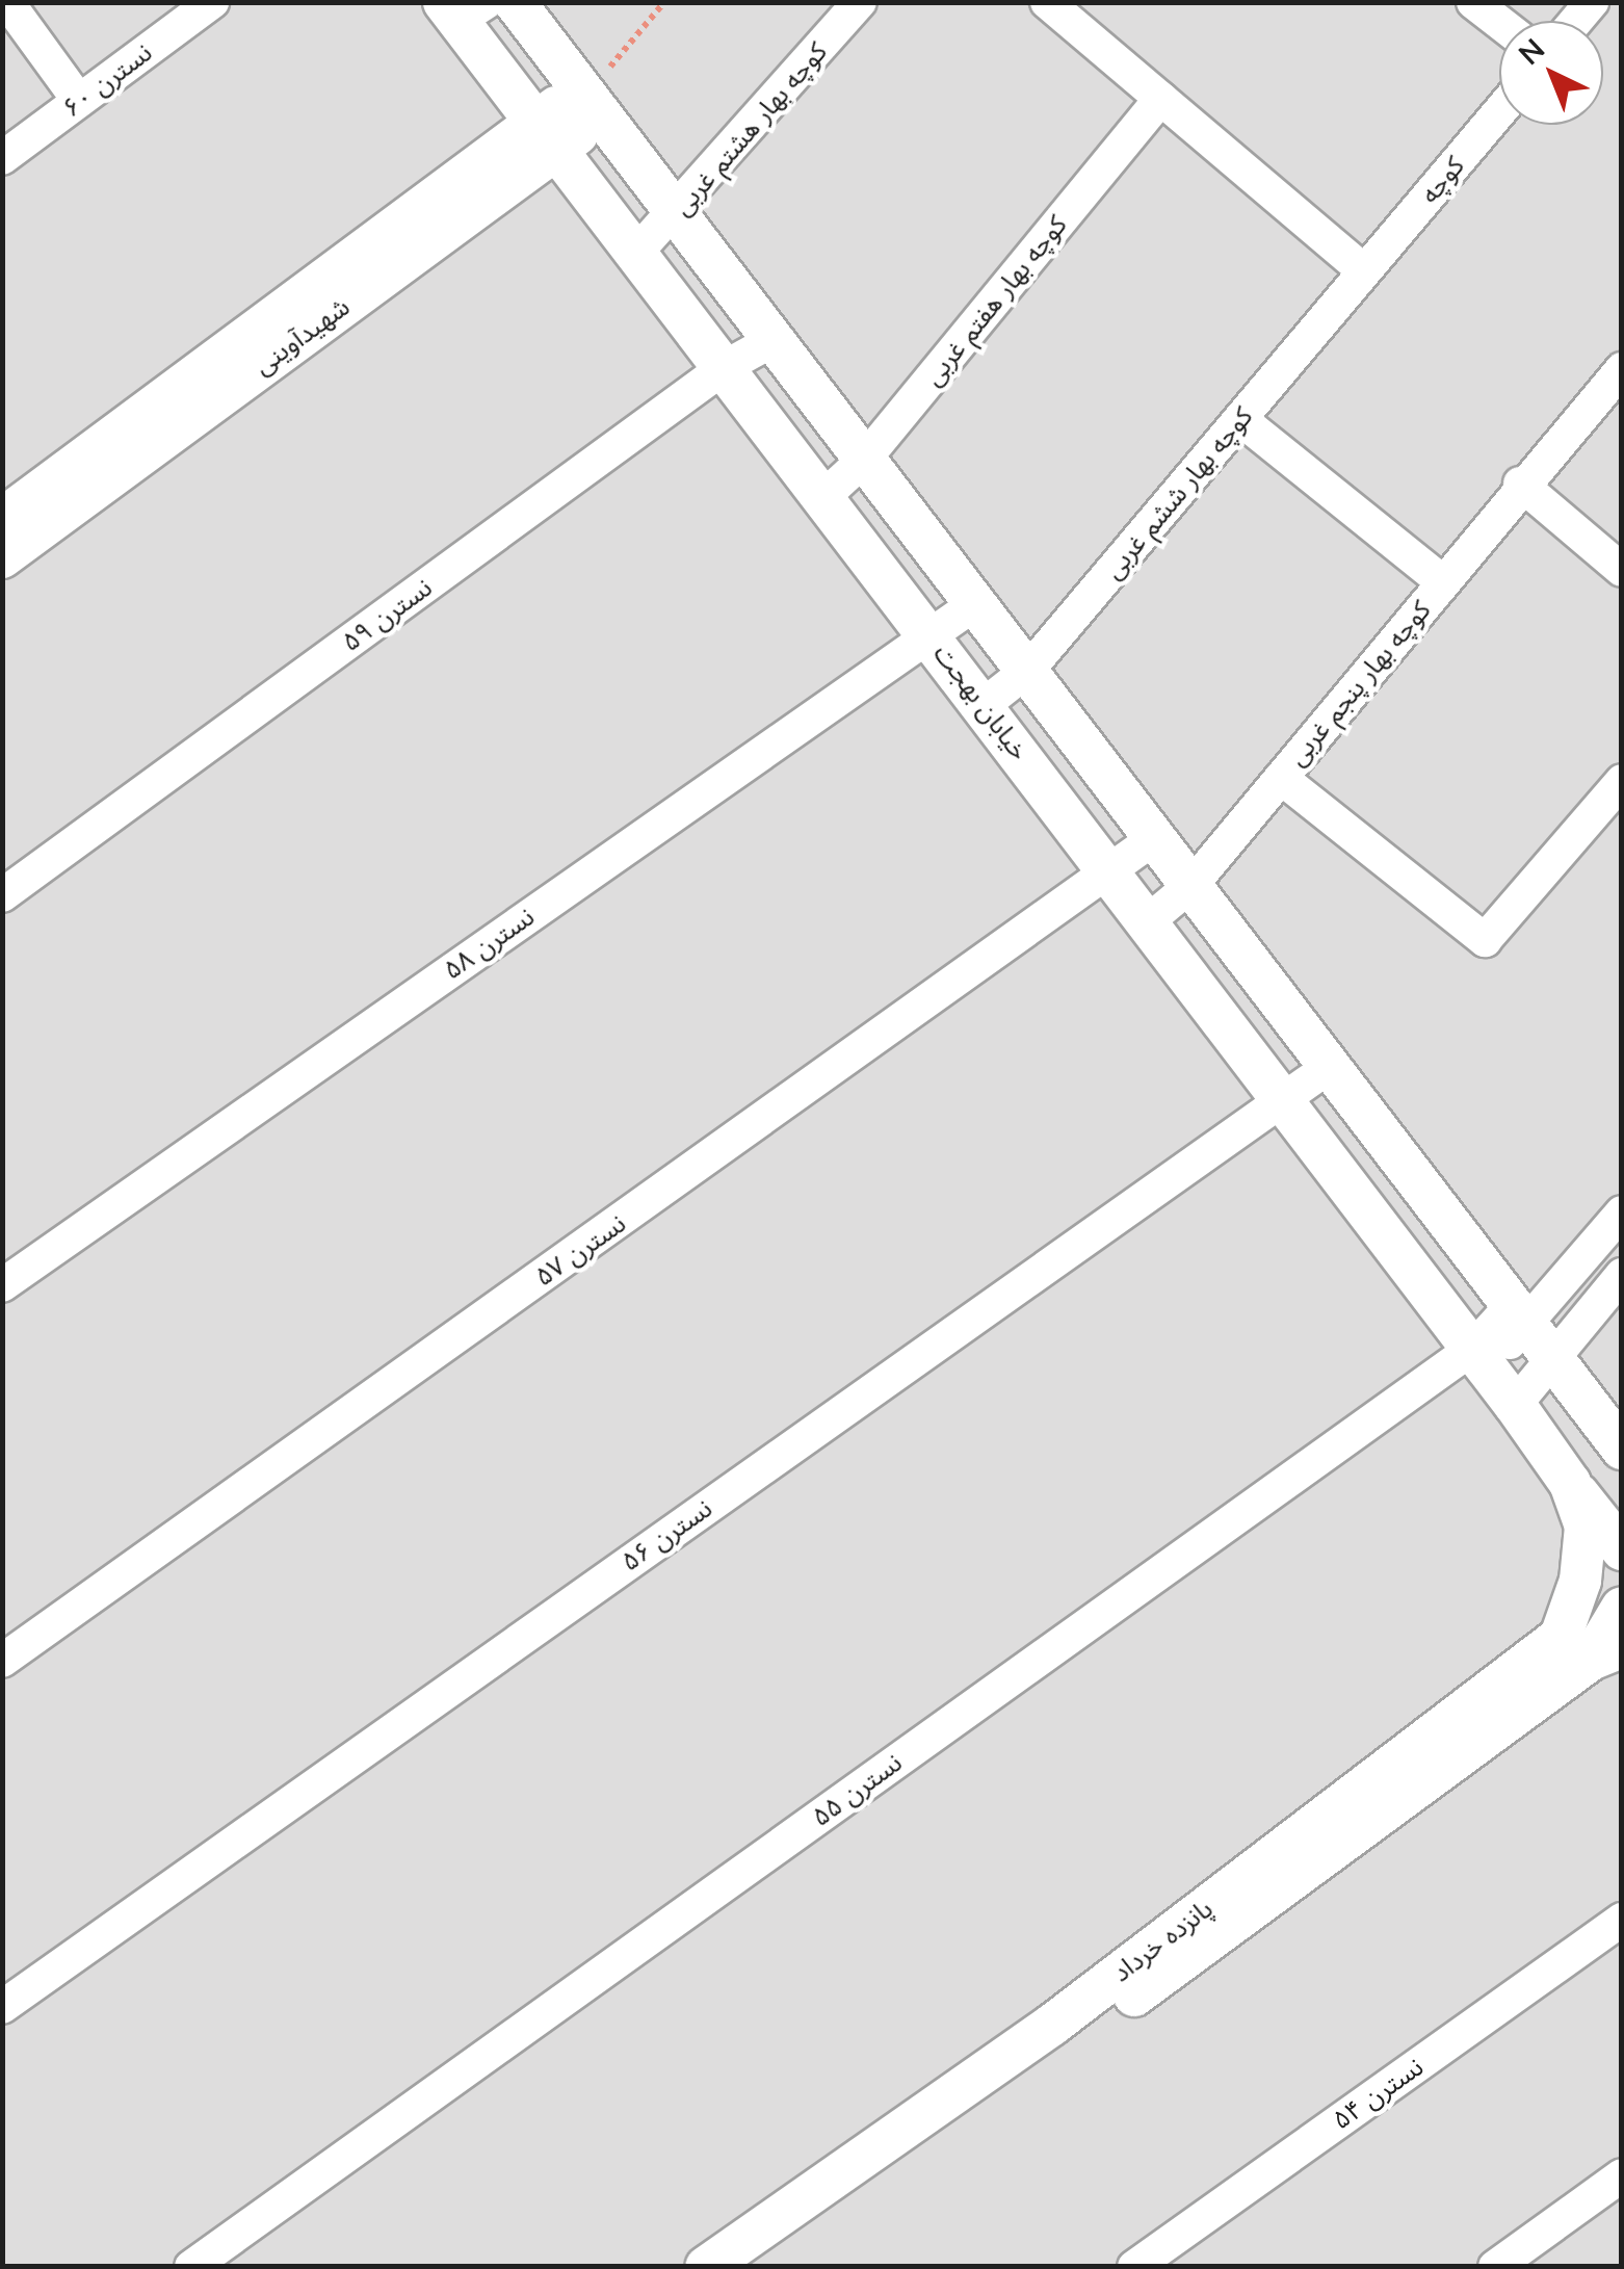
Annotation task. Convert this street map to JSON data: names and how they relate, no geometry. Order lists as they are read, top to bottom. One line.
{"streets":{"street":["نسترن ۶۰","کوچه بهار هشتم غربی","کوچه","کوچه بهار هفتم غربی","شهیدآوینی","کوچه بهار ششم غربی","نسترن ۵۹","کوچه بهار پنجم غربی","خیابان بهجت","نسترن ۵۸","نسترن ۵۷","نسترن ۵۶","نسترن ۵۵","پانزده خرداد","نسترن ۵۴"]},"crossings":[["کوچه بهار هشتم غربی","خیابان بهجت"],["کوچه","کوچه بهار ششم غربی"],["کوچه بهار هفتم غربی","خیابان بهجت"],["شهیدآوینی","خیابان بهجت"],["کوچه بهار ششم غربی","خیابان بهجت"],["نسترن ۵۹","خیابان بهجت"],["کوچه بهار پنجم غربی","خیابان بهجت"],["خیابان بهجت","نسترن ۵۸"],["خیابان بهجت","نسترن ۵۷"],["خیابان بهجت","نسترن ۵۶"],["خیابان بهجت","نسترن ۵۵"],["خیابان بهجت","پانزده خرداد"]],"north":"top left"}
